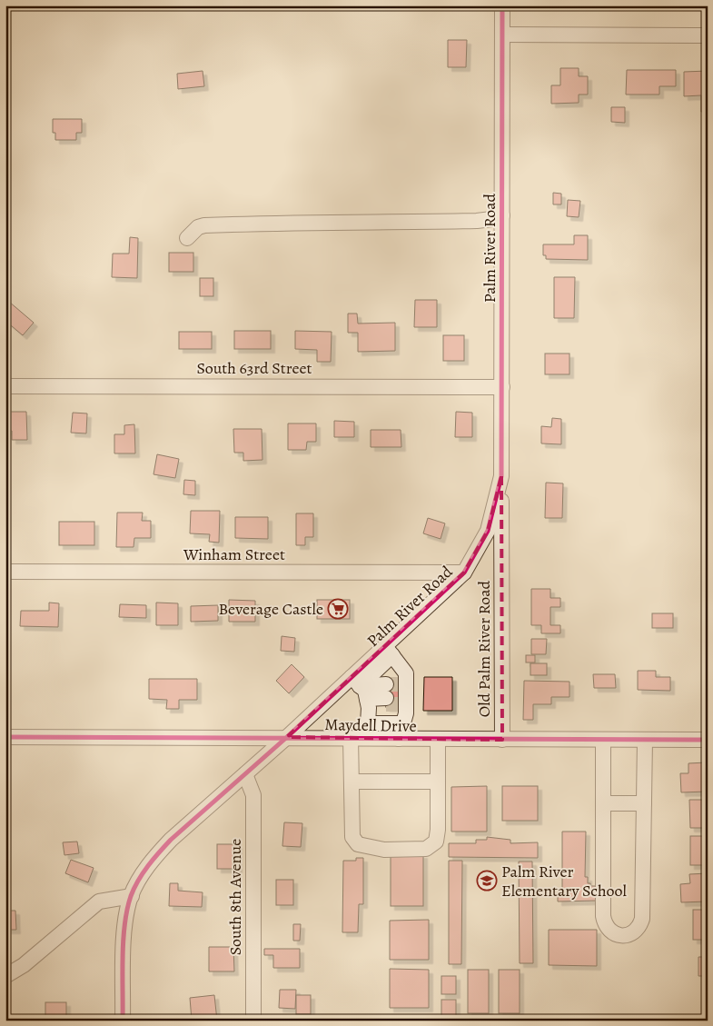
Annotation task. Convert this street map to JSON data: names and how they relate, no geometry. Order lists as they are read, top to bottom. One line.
{"streets":{"street":["Palm River Road","South 63rd Street","Winham Street","Old Palm River Road","Maydell Drive","South 8th Avenue"]},"crossings":[["Palm River Road","South 63rd Street"],["Palm River Road","Winham Street"],["Palm River Road","Old Palm River Road"],["Palm River Road","Maydell Drive"],["Palm River Road","South 8th Avenue"],["Old Palm River Road","Maydell Drive"]],"places":{"supermarket":["Beverage Castle"],"school or university":["Palm River Elementary School"]}}
